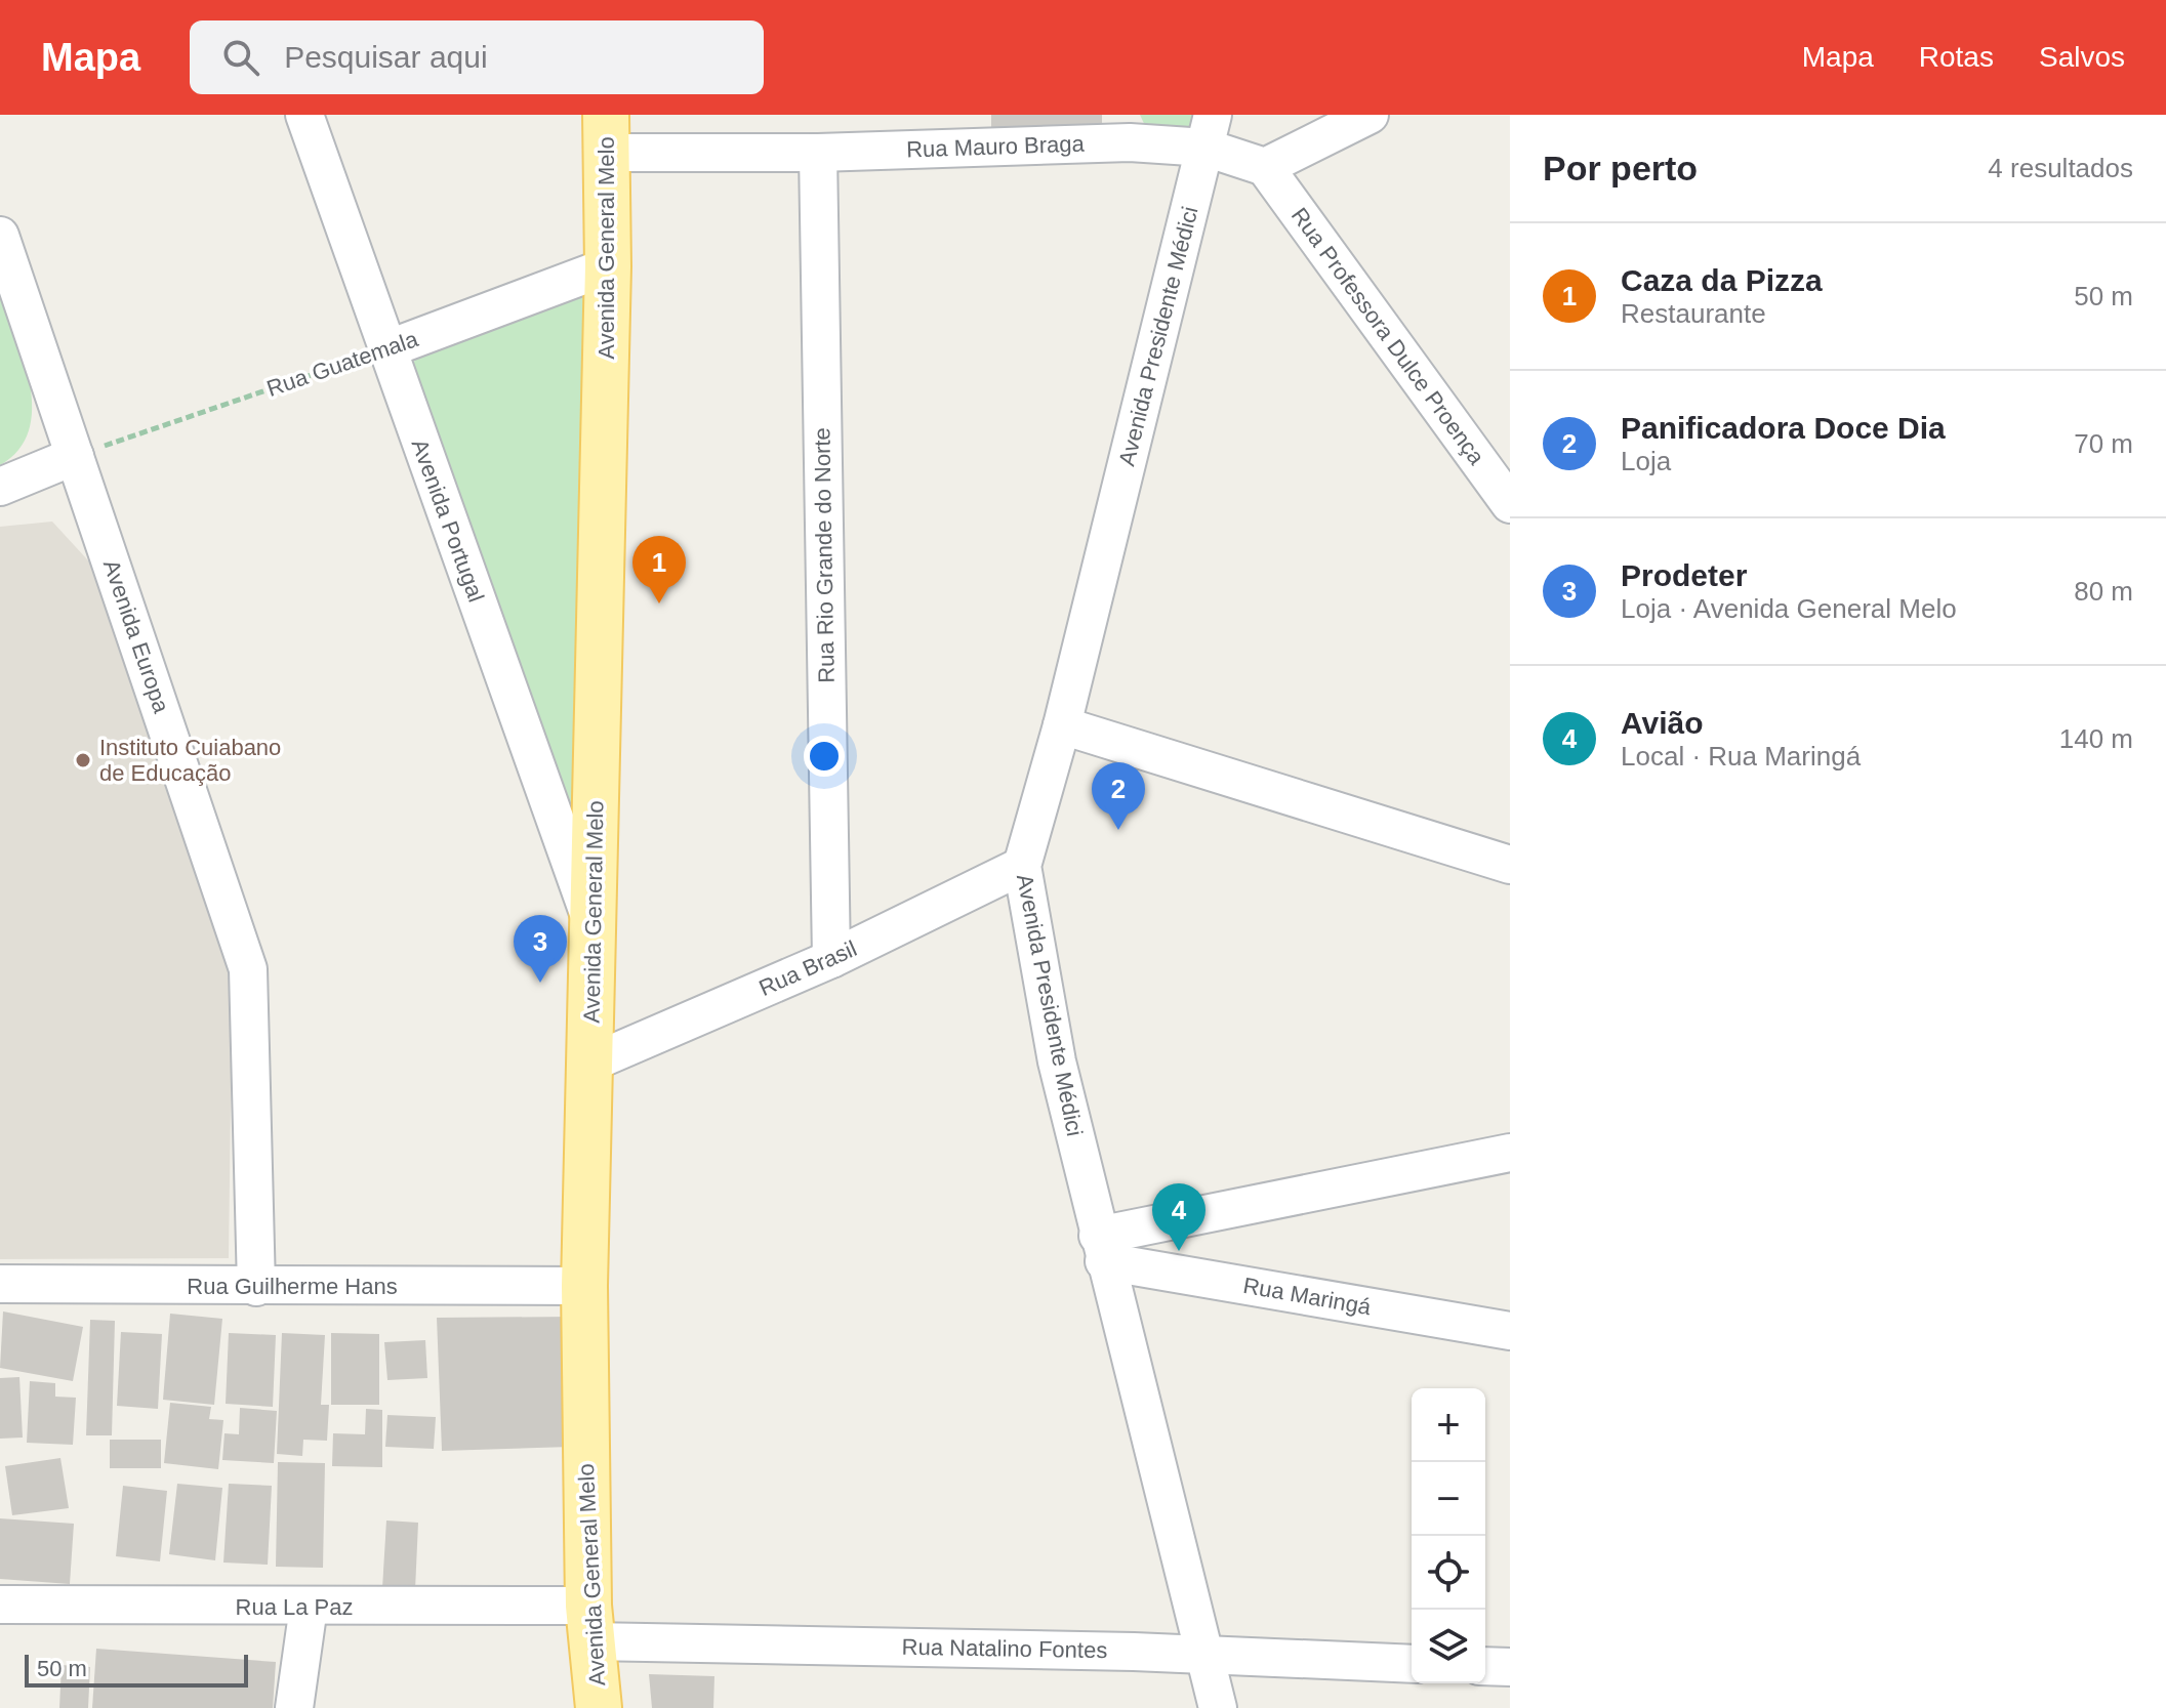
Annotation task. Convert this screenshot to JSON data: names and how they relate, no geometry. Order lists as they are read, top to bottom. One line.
{"streets":{"main road":["Avenida General Melo"],"street":["Rua Mauro Braga","Avenida Presidente Médici","Rua Professora Dulce Proença","Rua Guatemala","Avenida Portugal","Rua Rio Grande do Norte","Avenida Europa","Rua Brasil","Rua Guilherme Hans","Rua Maringá","Rua La Paz","Rua Natalino Fontes"]},"crossings":[["Rua Mauro Braga","Avenida General Melo"],["Rua Mauro Braga","Avenida Presidente Médici"],["Rua Mauro Braga","Rua Professora Dulce Proença"],["Rua Mauro Braga","Rua Rio Grande do Norte"],["Avenida General Melo","Rua Guatemala"],["Avenida General Melo","Avenida Portugal"],["Avenida General Melo","Rua Brasil"],["Avenida General Melo","Rua Guilherme Hans"],["Avenida General Melo","Rua La Paz"],["Avenida General Melo","Rua Natalino Fontes"],["Avenida Presidente Médici","Rua Brasil"],["Avenida Presidente Médici","Rua Maringá"],["Avenida Presidente Médici","Rua Natalino Fontes"],["Rua Guatemala","Avenida Portugal"],["Rua Guatemala","Avenida Europa"],["Rua Rio Grande do Norte","Rua Brasil"],["Avenida Europa","Rua Guilherme Hans"],["Rua La Paz","Rua Natalino Fontes"]],"places":["Instituto Cuiabano de Educação"],"scale_bar":"50 m","page":{"header":"Mapa","search":"Pesquisar aqui","nav":["Mapa","Rotas","Salvos"],"heading":["Por perto","4 resultados"],"list":[{"mark":"1","name":"Caza da Pizza","note":"Restaurante","value":"50 m"},{"mark":"2","name":"Panificadora Doce Dia","note":"Loja","value":"70 m"},{"mark":"3","name":"Prodeter","note":"Loja · Avenida General Melo","value":"80 m"},{"mark":"4","name":"Avião","note":"Local · Rua Maringá","value":"140 m"}],"pins":["1","2","3","4"],"map_buttons":["+","−"],"scale":"50 m"}}
